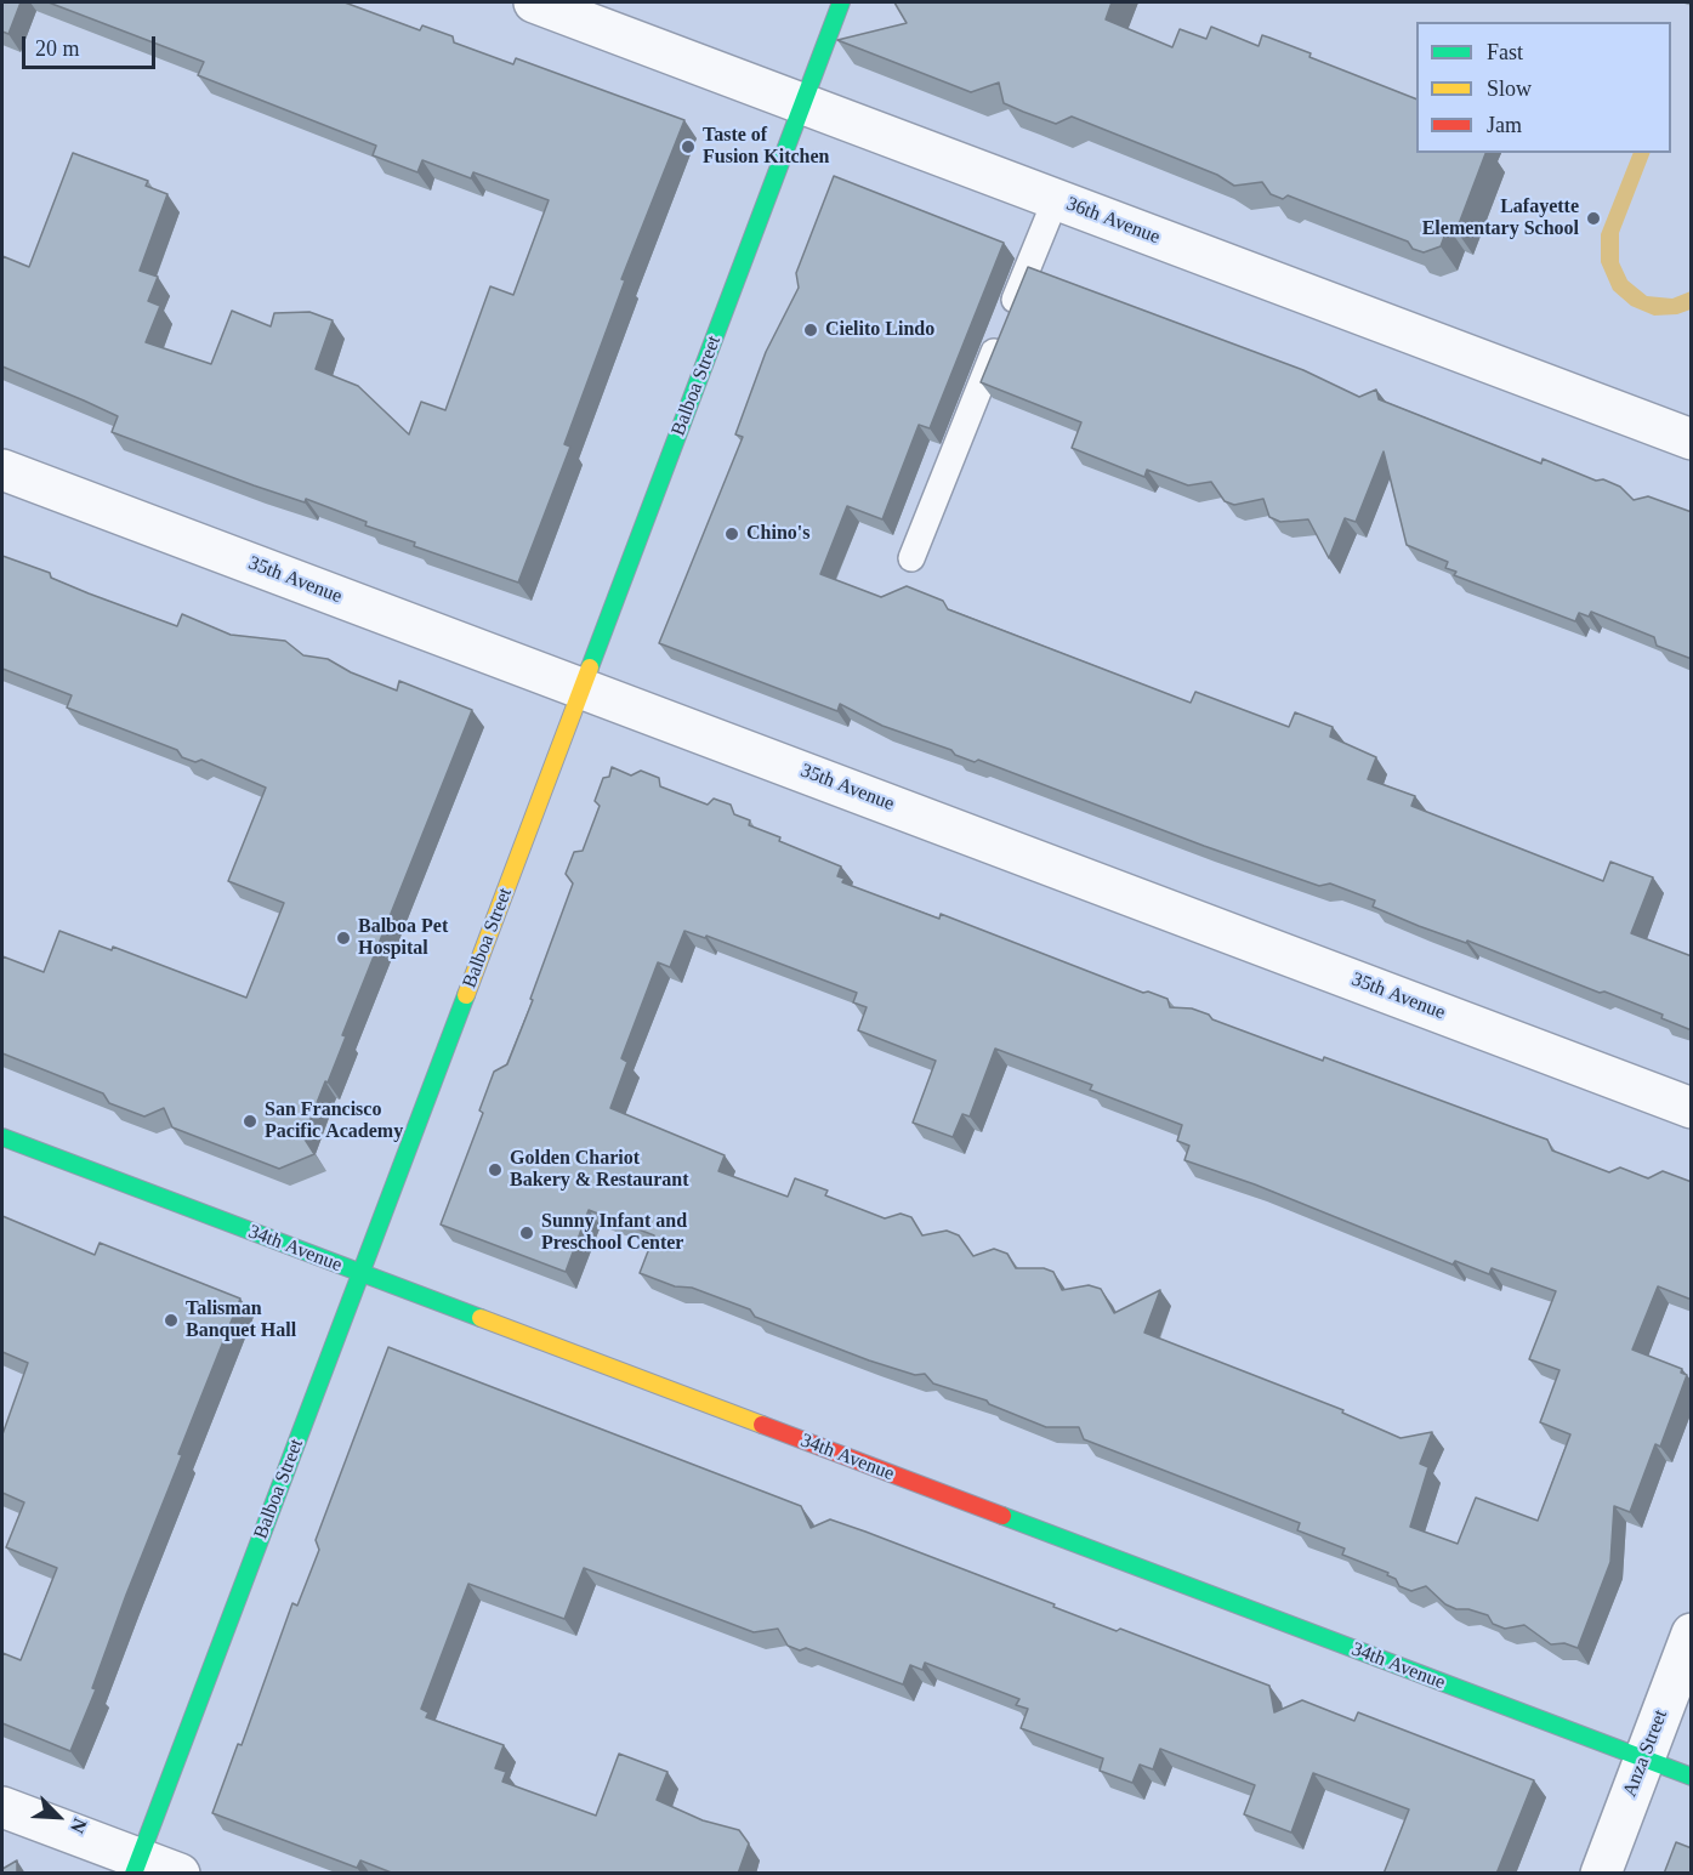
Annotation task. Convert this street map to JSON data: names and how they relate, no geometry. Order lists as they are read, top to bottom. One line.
{"streets":{"street":["36th Avenue","Balboa Street","35th Avenue","34th Avenue","Anza Street"]},"crossings":[["36th Avenue","Balboa Street"],["Balboa Street","35th Avenue"],["Balboa Street","34th Avenue"],["34th Avenue","Anza Street"]],"places":["Taste of Fusion Kitchen","Lafayette Elementary School","Cielito Lindo","Chino's","Balboa Pet Hospital","San Francisco Pacific Academy","Golden Chariot Bakery & Restaurant","Sunny Infant and Preschool Center","Talisman Banquet Hall"],"legend":["Fast","Slow","Jam"],"scale_bar":"20 m","north":"bottom right"}
